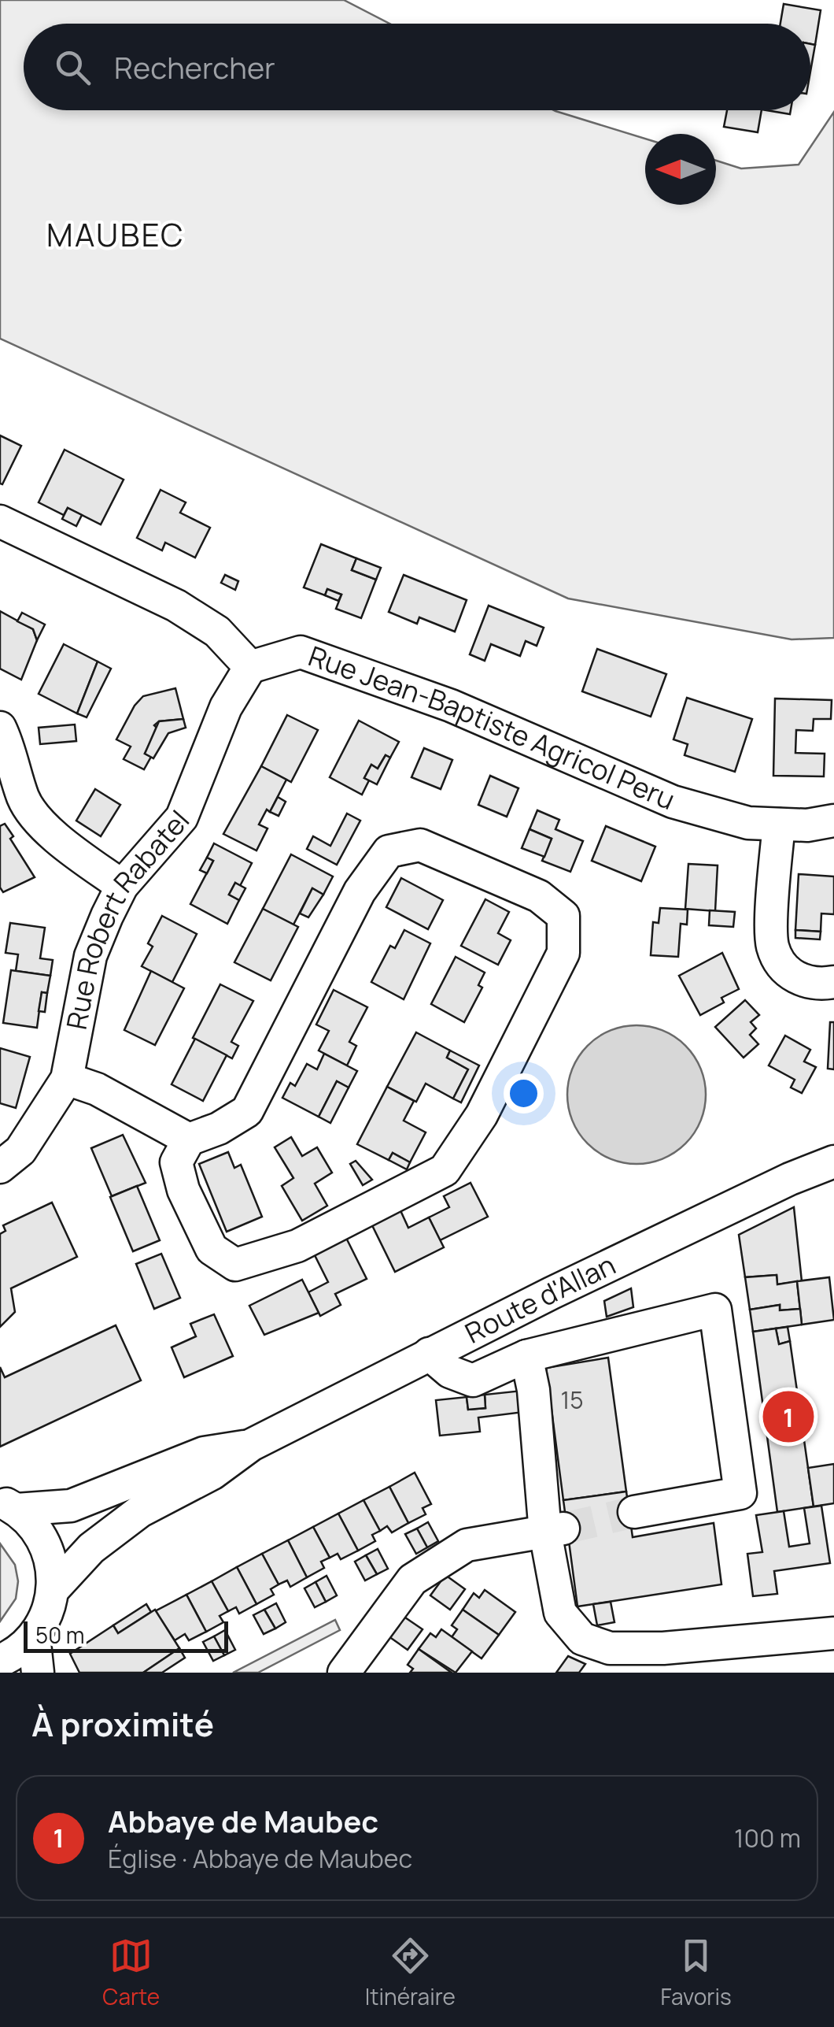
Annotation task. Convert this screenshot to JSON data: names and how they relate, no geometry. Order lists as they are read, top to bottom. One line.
{"streets":{"street":["Rue Jean-Baptiste Agricol Peru","Rue Robert Rabatel","Route d'Allan"]},"crossings":[["Rue Jean-Baptiste Agricol Peru","Rue Robert Rabatel"]],"districts":["MAUBEC"],"house_numbers":["15"],"scale_bar":"50 m","north":"left","page":{"search":"Rechercher","pins":"1","scale":"50 m","heading":"À proximité","list":[{"mark":"1","name":"Abbaye de Maubec","note":"Église · Abbaye de Maubec","value":"100 m"}],"nav":["Carte","Itinéraire","Favoris"]}}
